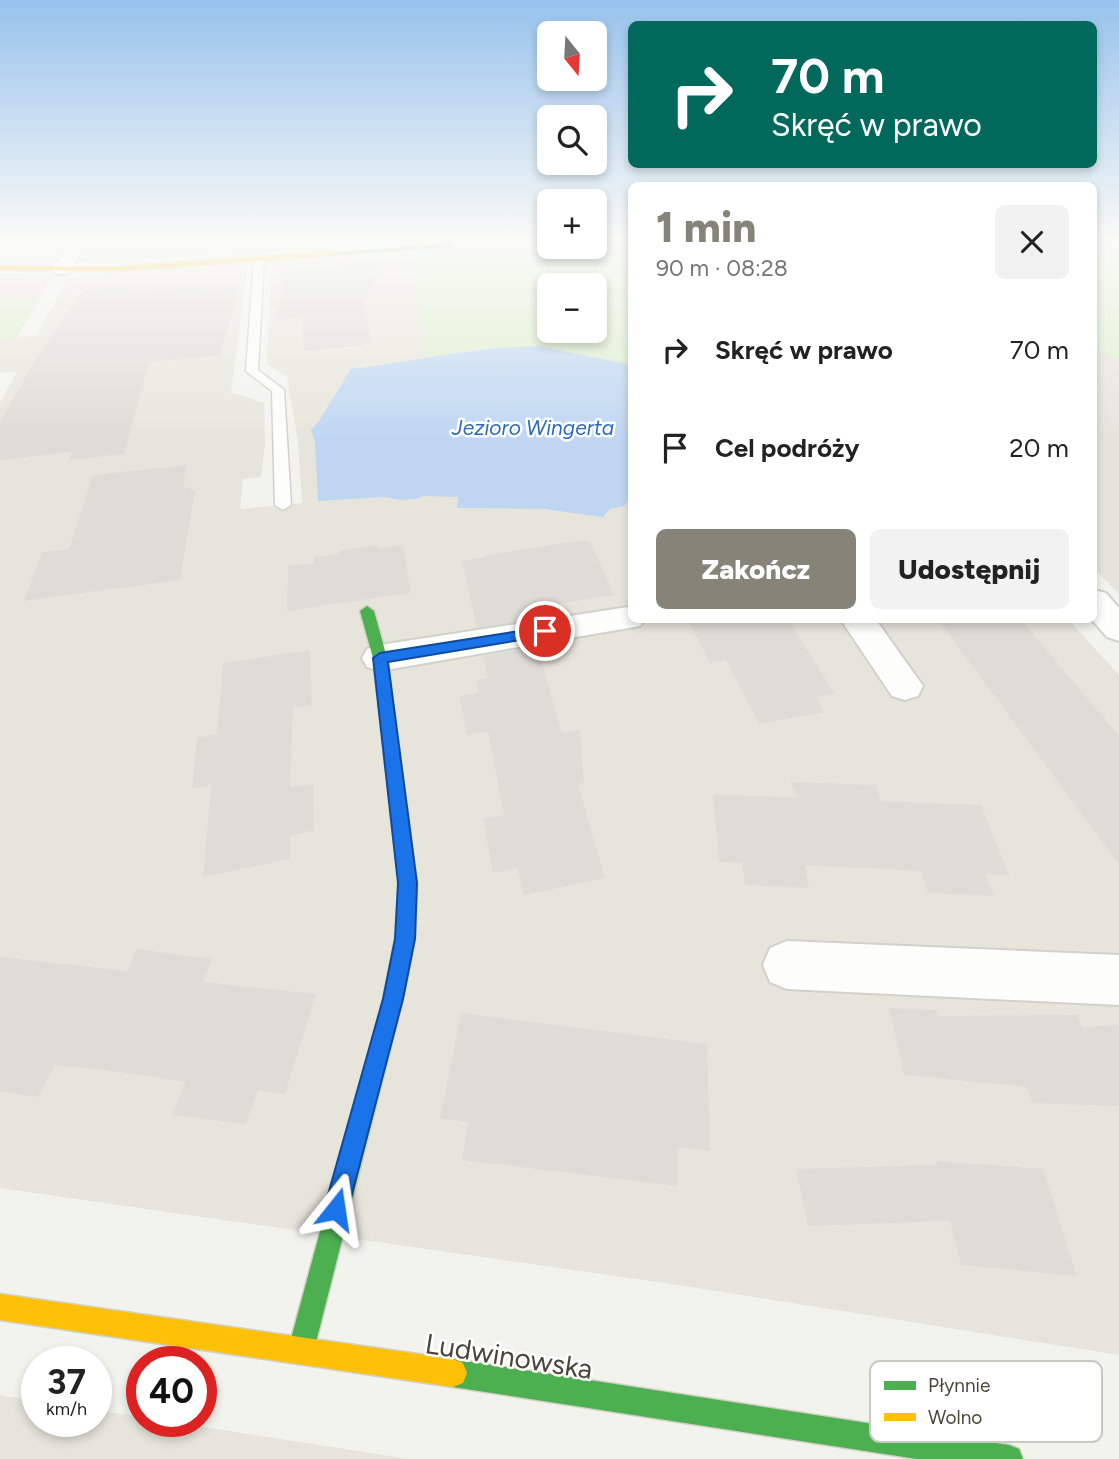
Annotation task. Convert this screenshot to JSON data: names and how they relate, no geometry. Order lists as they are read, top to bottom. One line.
{"streets":{"street":["Ludwinowska"]},"water":["Jezioro Wingerta"],"legend":["Płynnie","Wolno"],"north":"bottom","page":{"map_buttons":["+","−"],"turn":["70 m","Skręć w prawo"],"heading":["1 min","90 m · 08:28"],"list":[{"name":"Skręć w prawo","value":"70 m"},{"name":"Cel podróży","value":"20 m"}],"buttons":["Zakończ","Udostępnij"],"speed":"37 km/h","limit":"40"}}
